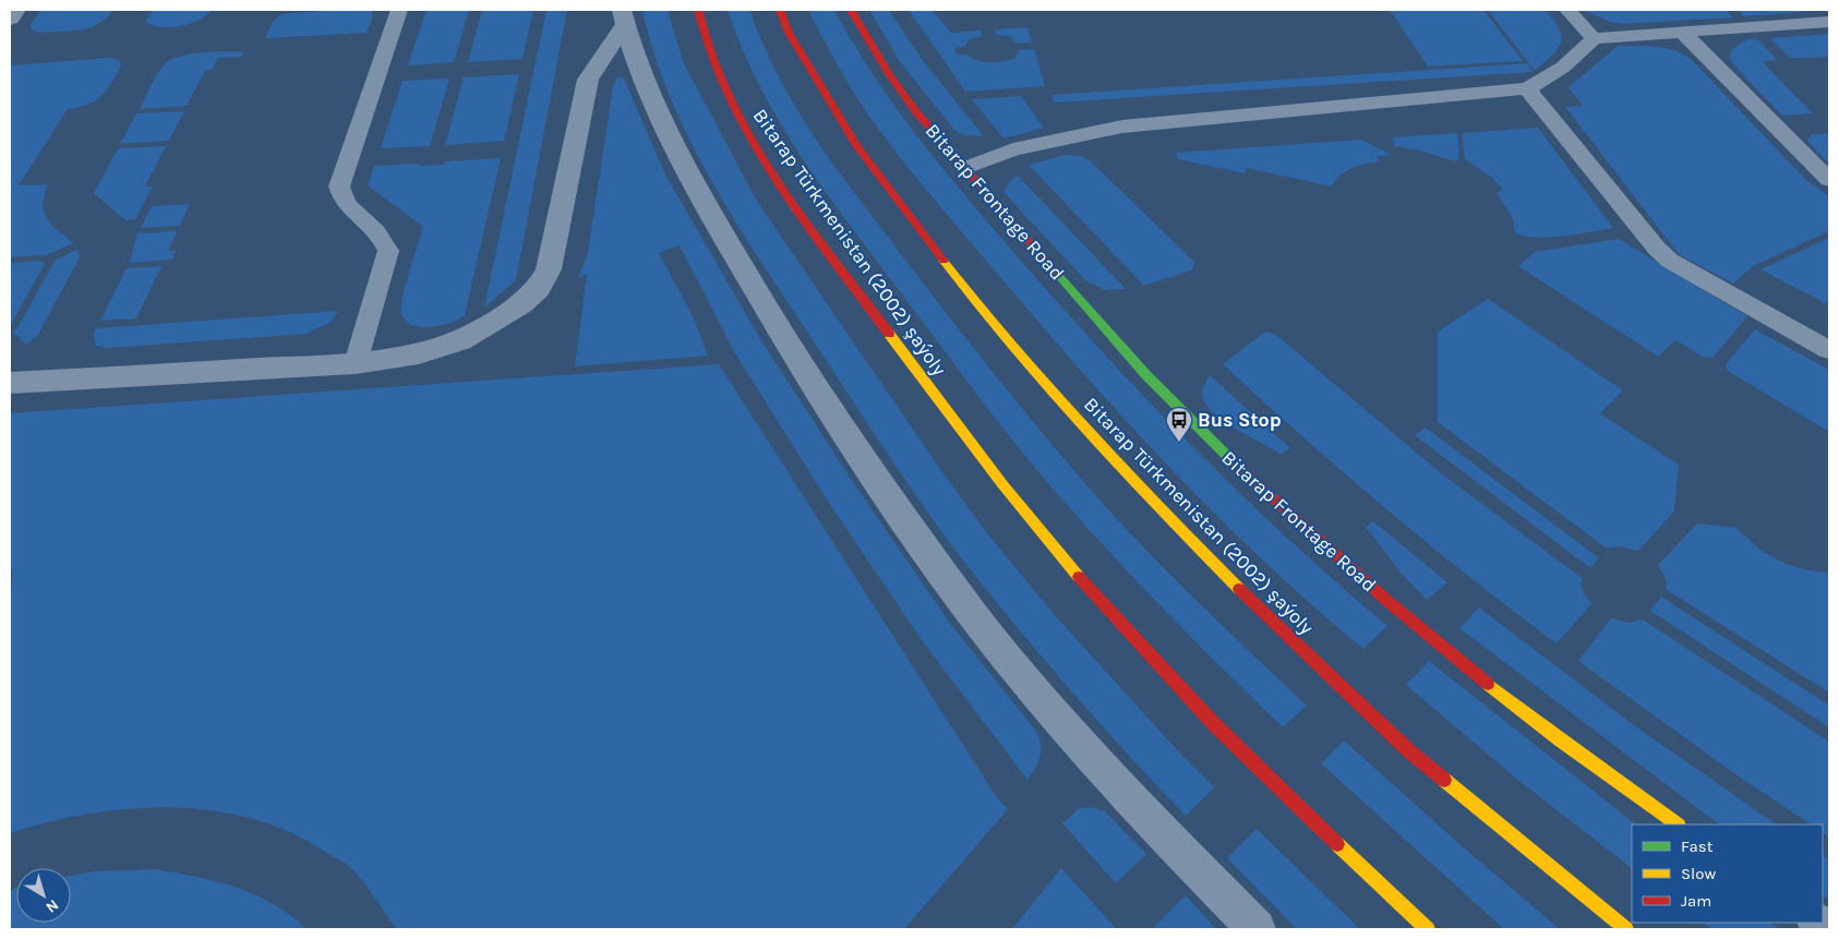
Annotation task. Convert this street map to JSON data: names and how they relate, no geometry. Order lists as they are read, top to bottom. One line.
{"streets":{"main road":["Bitarap Frontage Road","Bitarap Türkmenistan (2002) şaýoly"]},"places":{"bus stop":["Bus Stop"]},"legend":["Fast","Slow","Jam"],"north":"bottom right"}
